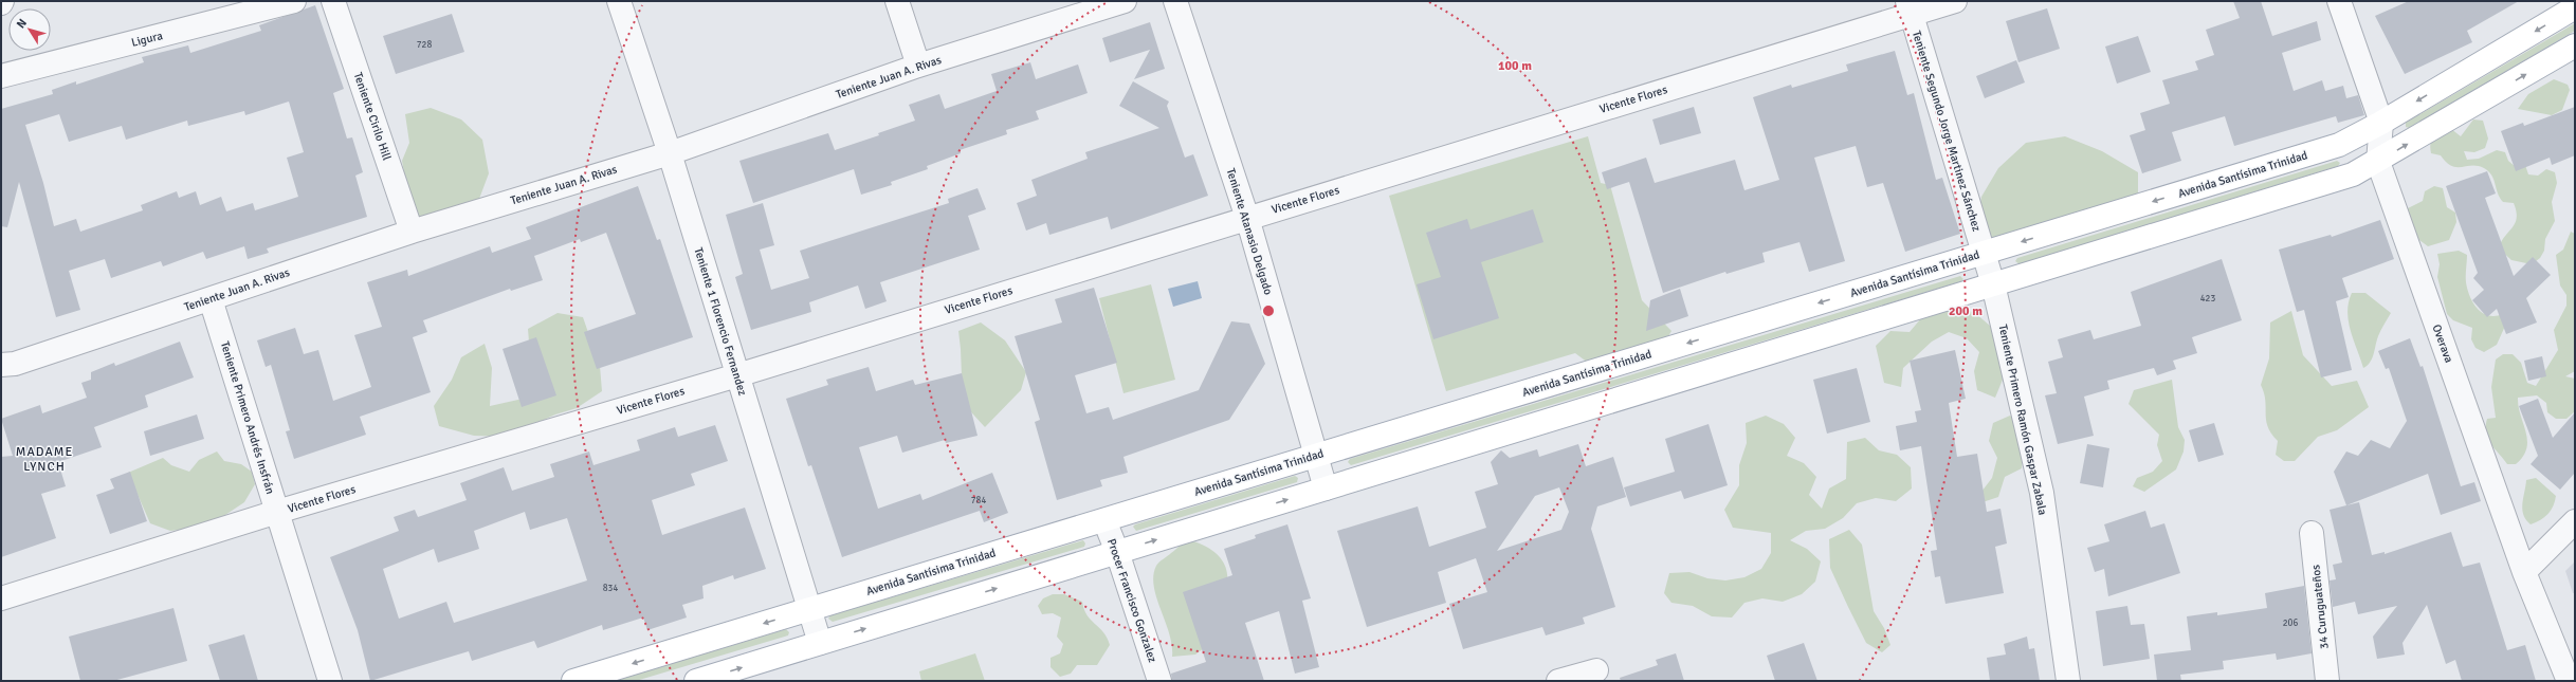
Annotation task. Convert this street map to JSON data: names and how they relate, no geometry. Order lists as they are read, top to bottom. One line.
{"streets":{"main road":["Avenida Santísima Trinidad"],"street":["Ligura","Teniente Juan A. Rivas","Vicente Flores","Teniente Cirilo Hill","Teniente Segundo Jorge Martinez Sánchez","Teniente Atanasio Delgado","Teniente 1 Florencio Fernandez","Overava","Teniente Primero Andrés Insfrán","Teniente Primero Ramón Gaspar Zabala","Procer Francisco Gonzalez","34 Curuguateños"]},"crossings":[["Teniente Juan A. Rivas","Teniente Cirilo Hill"],["Teniente Juan A. Rivas","Teniente 1 Florencio Fernandez"],["Teniente Juan A. Rivas","Teniente Primero Andrés Insfrán"],["Vicente Flores","Teniente Segundo Jorge Martinez Sánchez"],["Vicente Flores","Teniente Atanasio Delgado"],["Vicente Flores","Teniente 1 Florencio Fernandez"],["Vicente Flores","Teniente Primero Andrés Insfrán"],["Teniente Segundo Jorge Martinez Sánchez","Avenida Santísima Trinidad"],["Teniente Segundo Jorge Martinez Sánchez","Teniente Primero Ramón Gaspar Zabala"],["Avenida Santísima Trinidad","Teniente Atanasio Delgado"],["Avenida Santísima Trinidad","Teniente 1 Florencio Fernandez"],["Avenida Santísima Trinidad","Overava"],["Avenida Santísima Trinidad","Procer Francisco Gonzalez"]],"districts":["MADAME LYNCH"],"house_numbers":["728","423","784","834","206"],"north":"top left","rings":["100 m","200 m"]}
